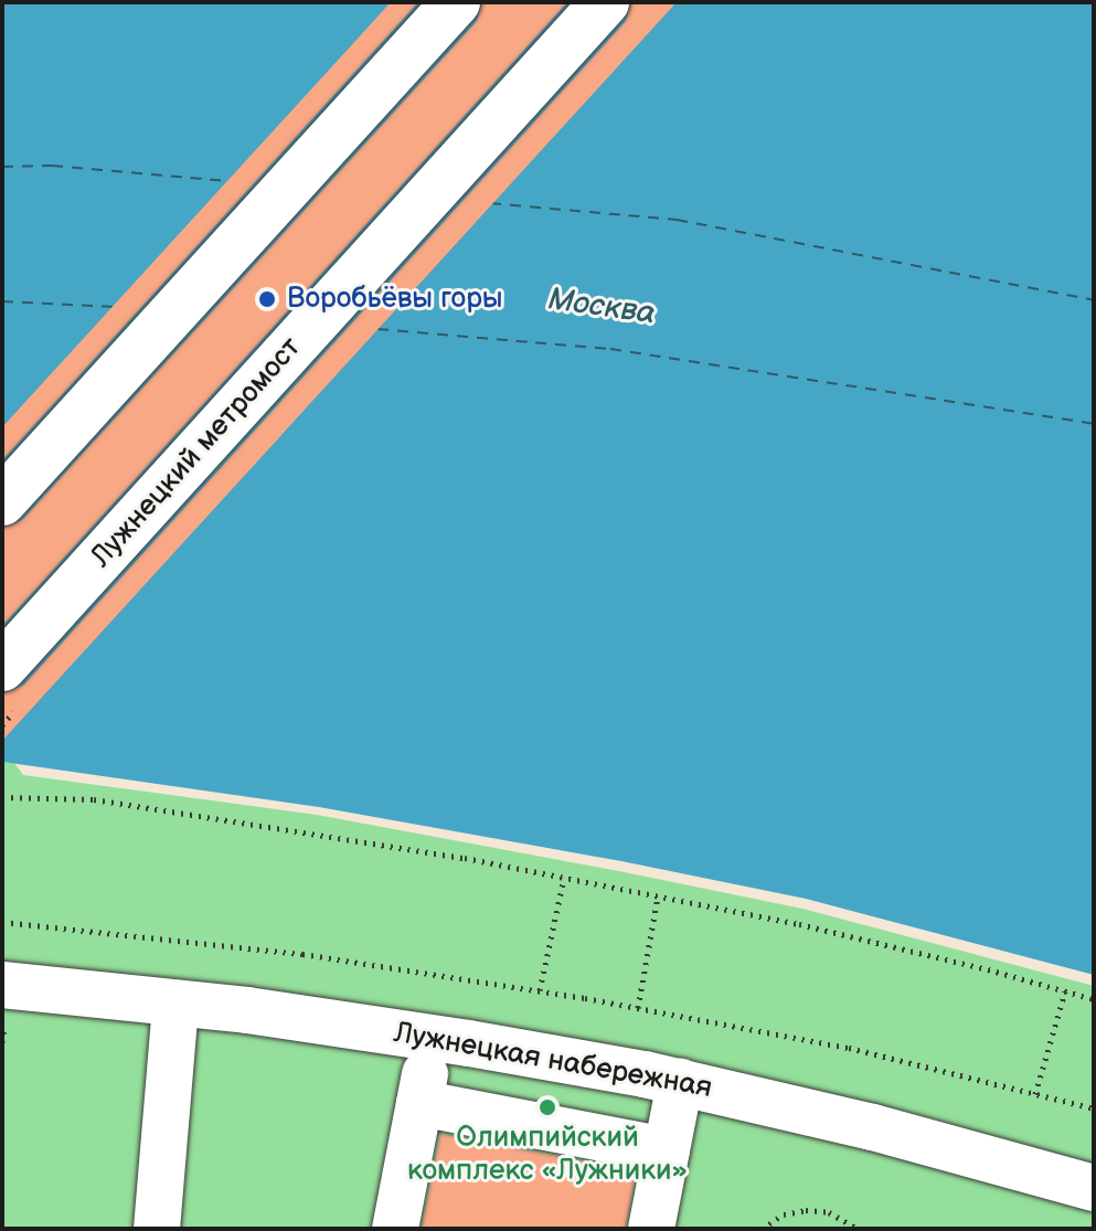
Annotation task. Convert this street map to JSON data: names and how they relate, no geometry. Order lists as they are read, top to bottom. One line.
{"streets":{"main road":["Лужнецкий метромост"],"street":["Лужнецкая набережная"]},"water":["Москва"],"places":["Воробьёвы горы","Олимпийский комплекс «Лужники»"]}
